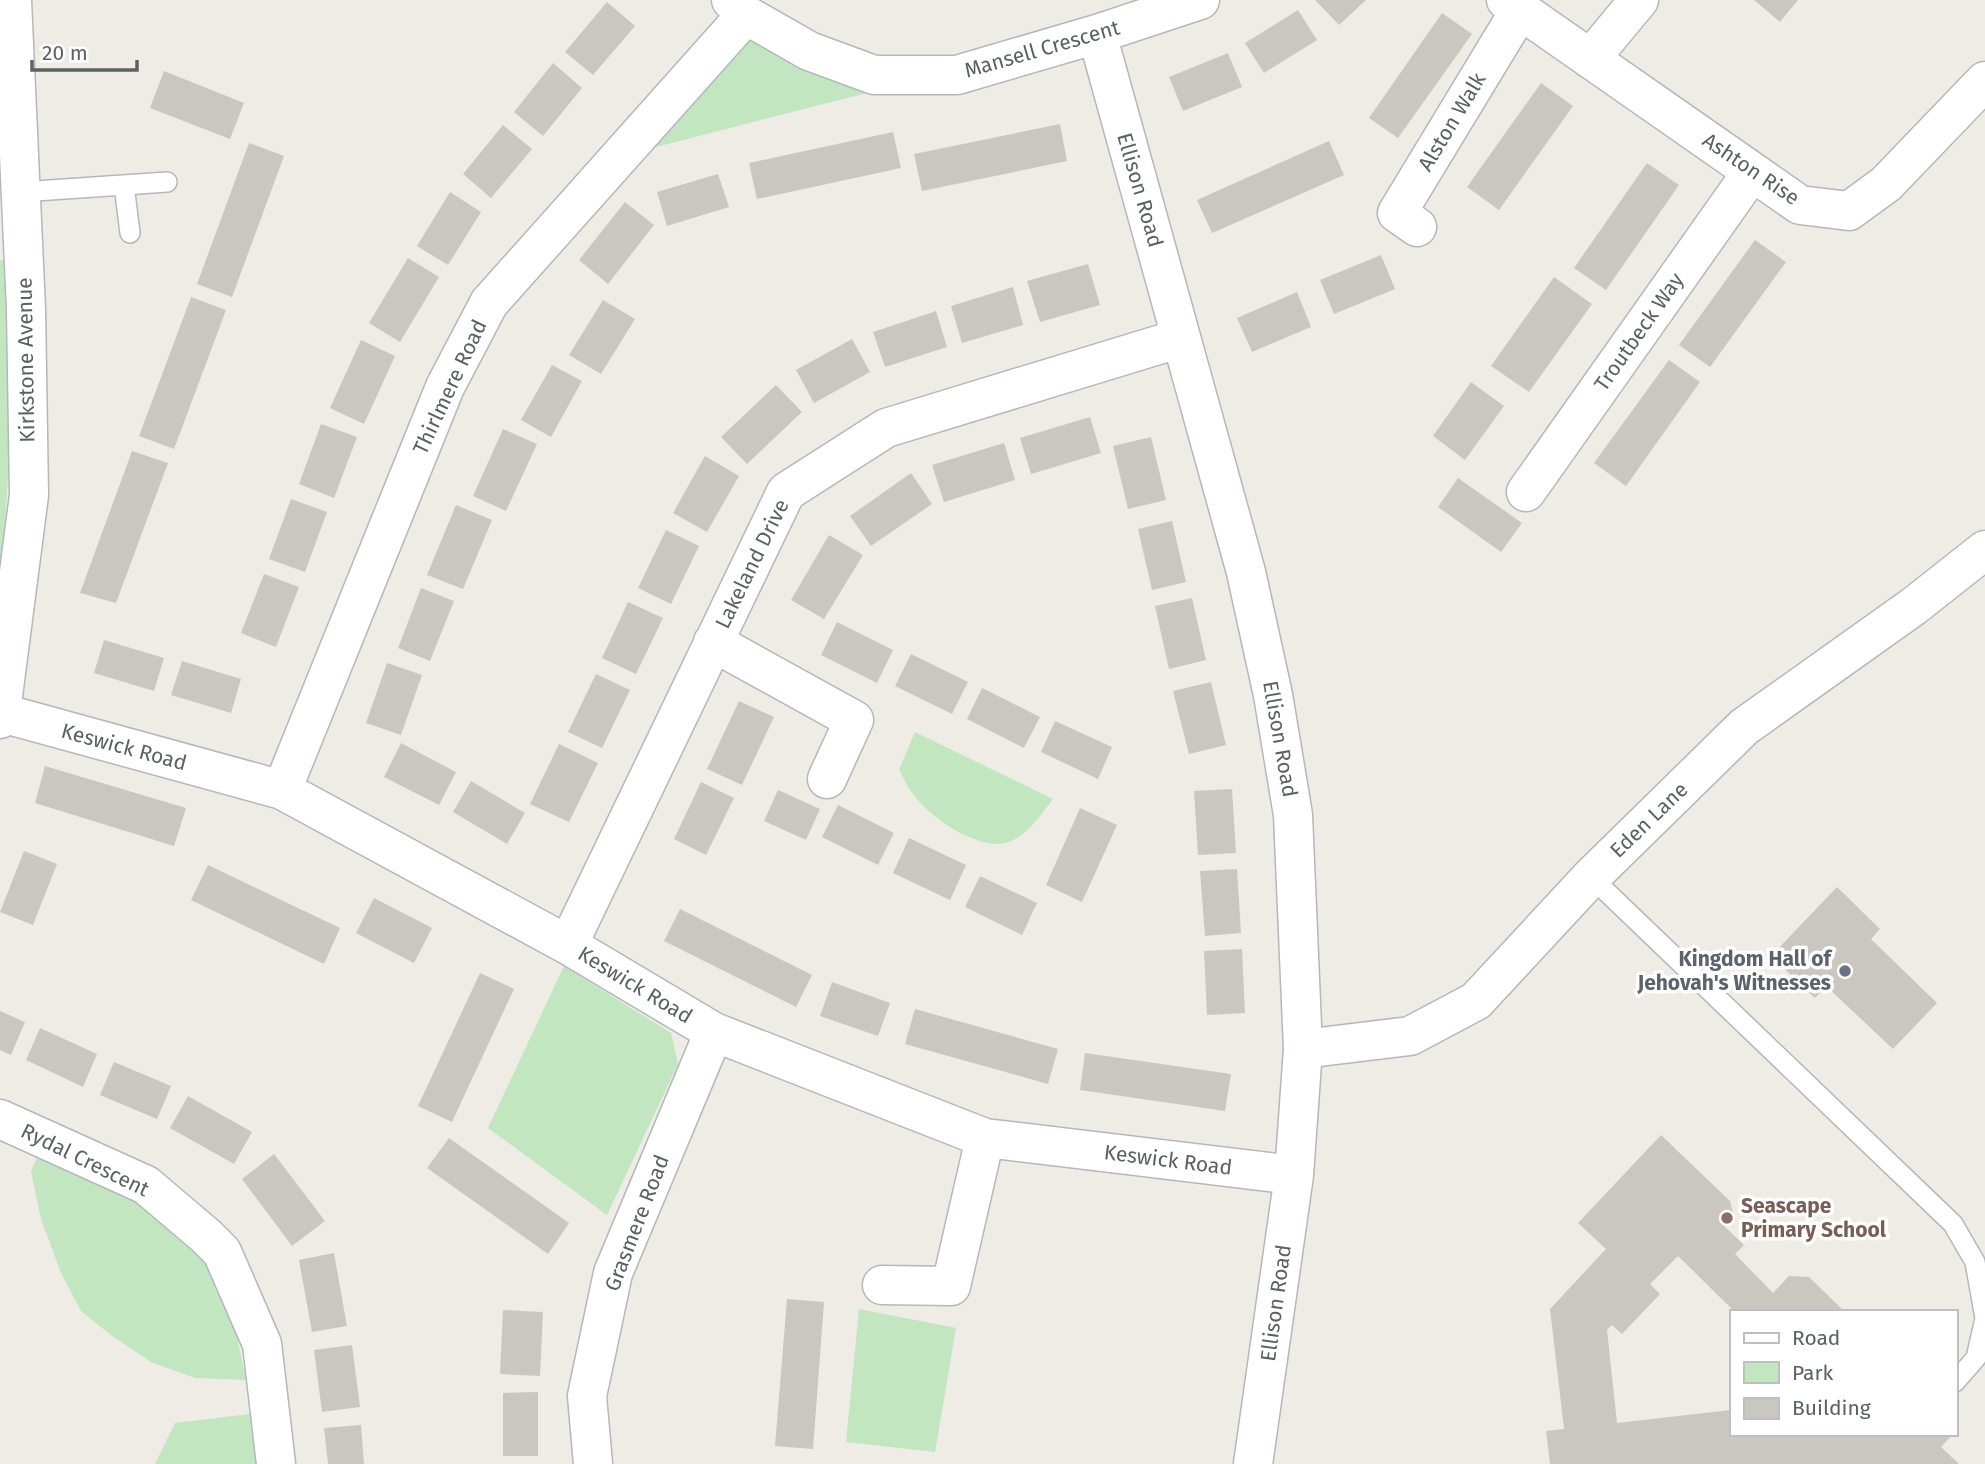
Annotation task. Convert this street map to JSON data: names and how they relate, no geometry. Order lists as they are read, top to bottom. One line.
{"streets":{"street":["Mansell Crescent","Alston Walk","Ashton Rise","Ellison Road","Troutbeck Way","Kirkstone Avenue","Thirlmere Road","Lakeland Drive","Keswick Road","Eden Lane","Rydal Crescent","Grasmere Road"]},"crossings":[["Mansell Crescent","Ellison Road"],["Mansell Crescent","Thirlmere Road"],["Alston Walk","Ashton Rise"],["Ashton Rise","Troutbeck Way"],["Ellison Road","Lakeland Drive"],["Ellison Road","Keswick Road"],["Ellison Road","Eden Lane"],["Kirkstone Avenue","Keswick Road"],["Thirlmere Road","Keswick Road"],["Lakeland Drive","Keswick Road"],["Keswick Road","Grasmere Road"]],"places":["Kingdom Hall of Jehovah's Witnesses","Seascape Primary School"],"legend":["Road","Park","Building"],"scale_bar":"20 m"}
